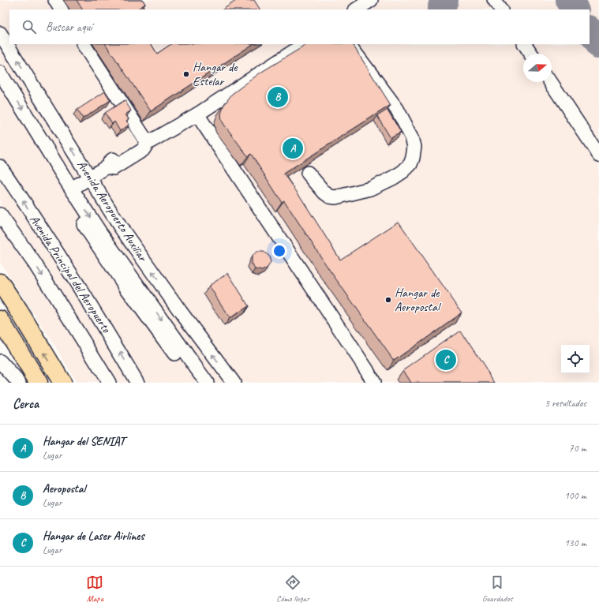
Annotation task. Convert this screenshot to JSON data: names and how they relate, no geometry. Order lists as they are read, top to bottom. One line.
{"streets":{"street":["Avenida Aeropuerto Auxiliar","Avenida Principal del Aeropuerto"]},"places":["Hangar de Estelar","Hangar de Aeropostal"],"north":"right","page":{"search":"Buscar aquí","pins":["B","A","C"],"heading":["Cerca","3 resultados"],"list":[{"mark":"A","name":"Hangar del SENIAT","note":"Lugar","value":"70 m"},{"mark":"B","name":"Aeropostal","note":"Lugar","value":"100 m"},{"mark":"C","name":"Hangar de Laser Airlines","note":"Lugar","value":"130 m"}],"nav":["Mapa","Cómo llegar","Guardados"]}}
